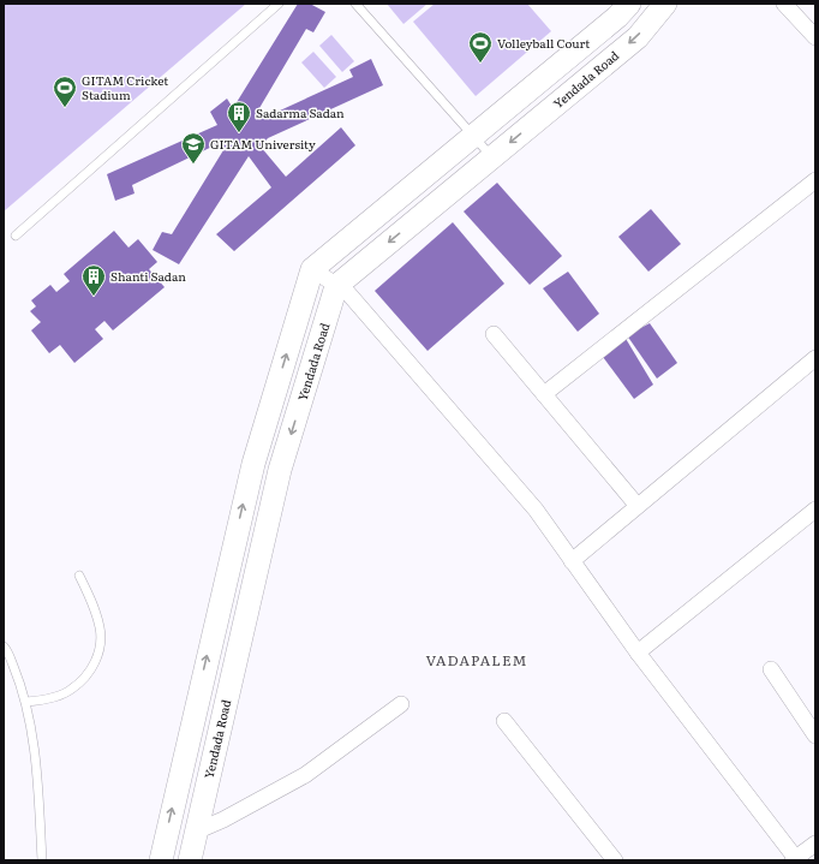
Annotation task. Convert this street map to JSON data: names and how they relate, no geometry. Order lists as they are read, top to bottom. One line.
{"streets":{"main road":["Yendada Road"]},"districts":["VADAPALEM"],"places":{"sports":["Volleyball Court","GITAM Cricket Stadium"],"building":["Sadarma Sadan","Shanti Sadan"],"school or university":["GITAM University"]}}
